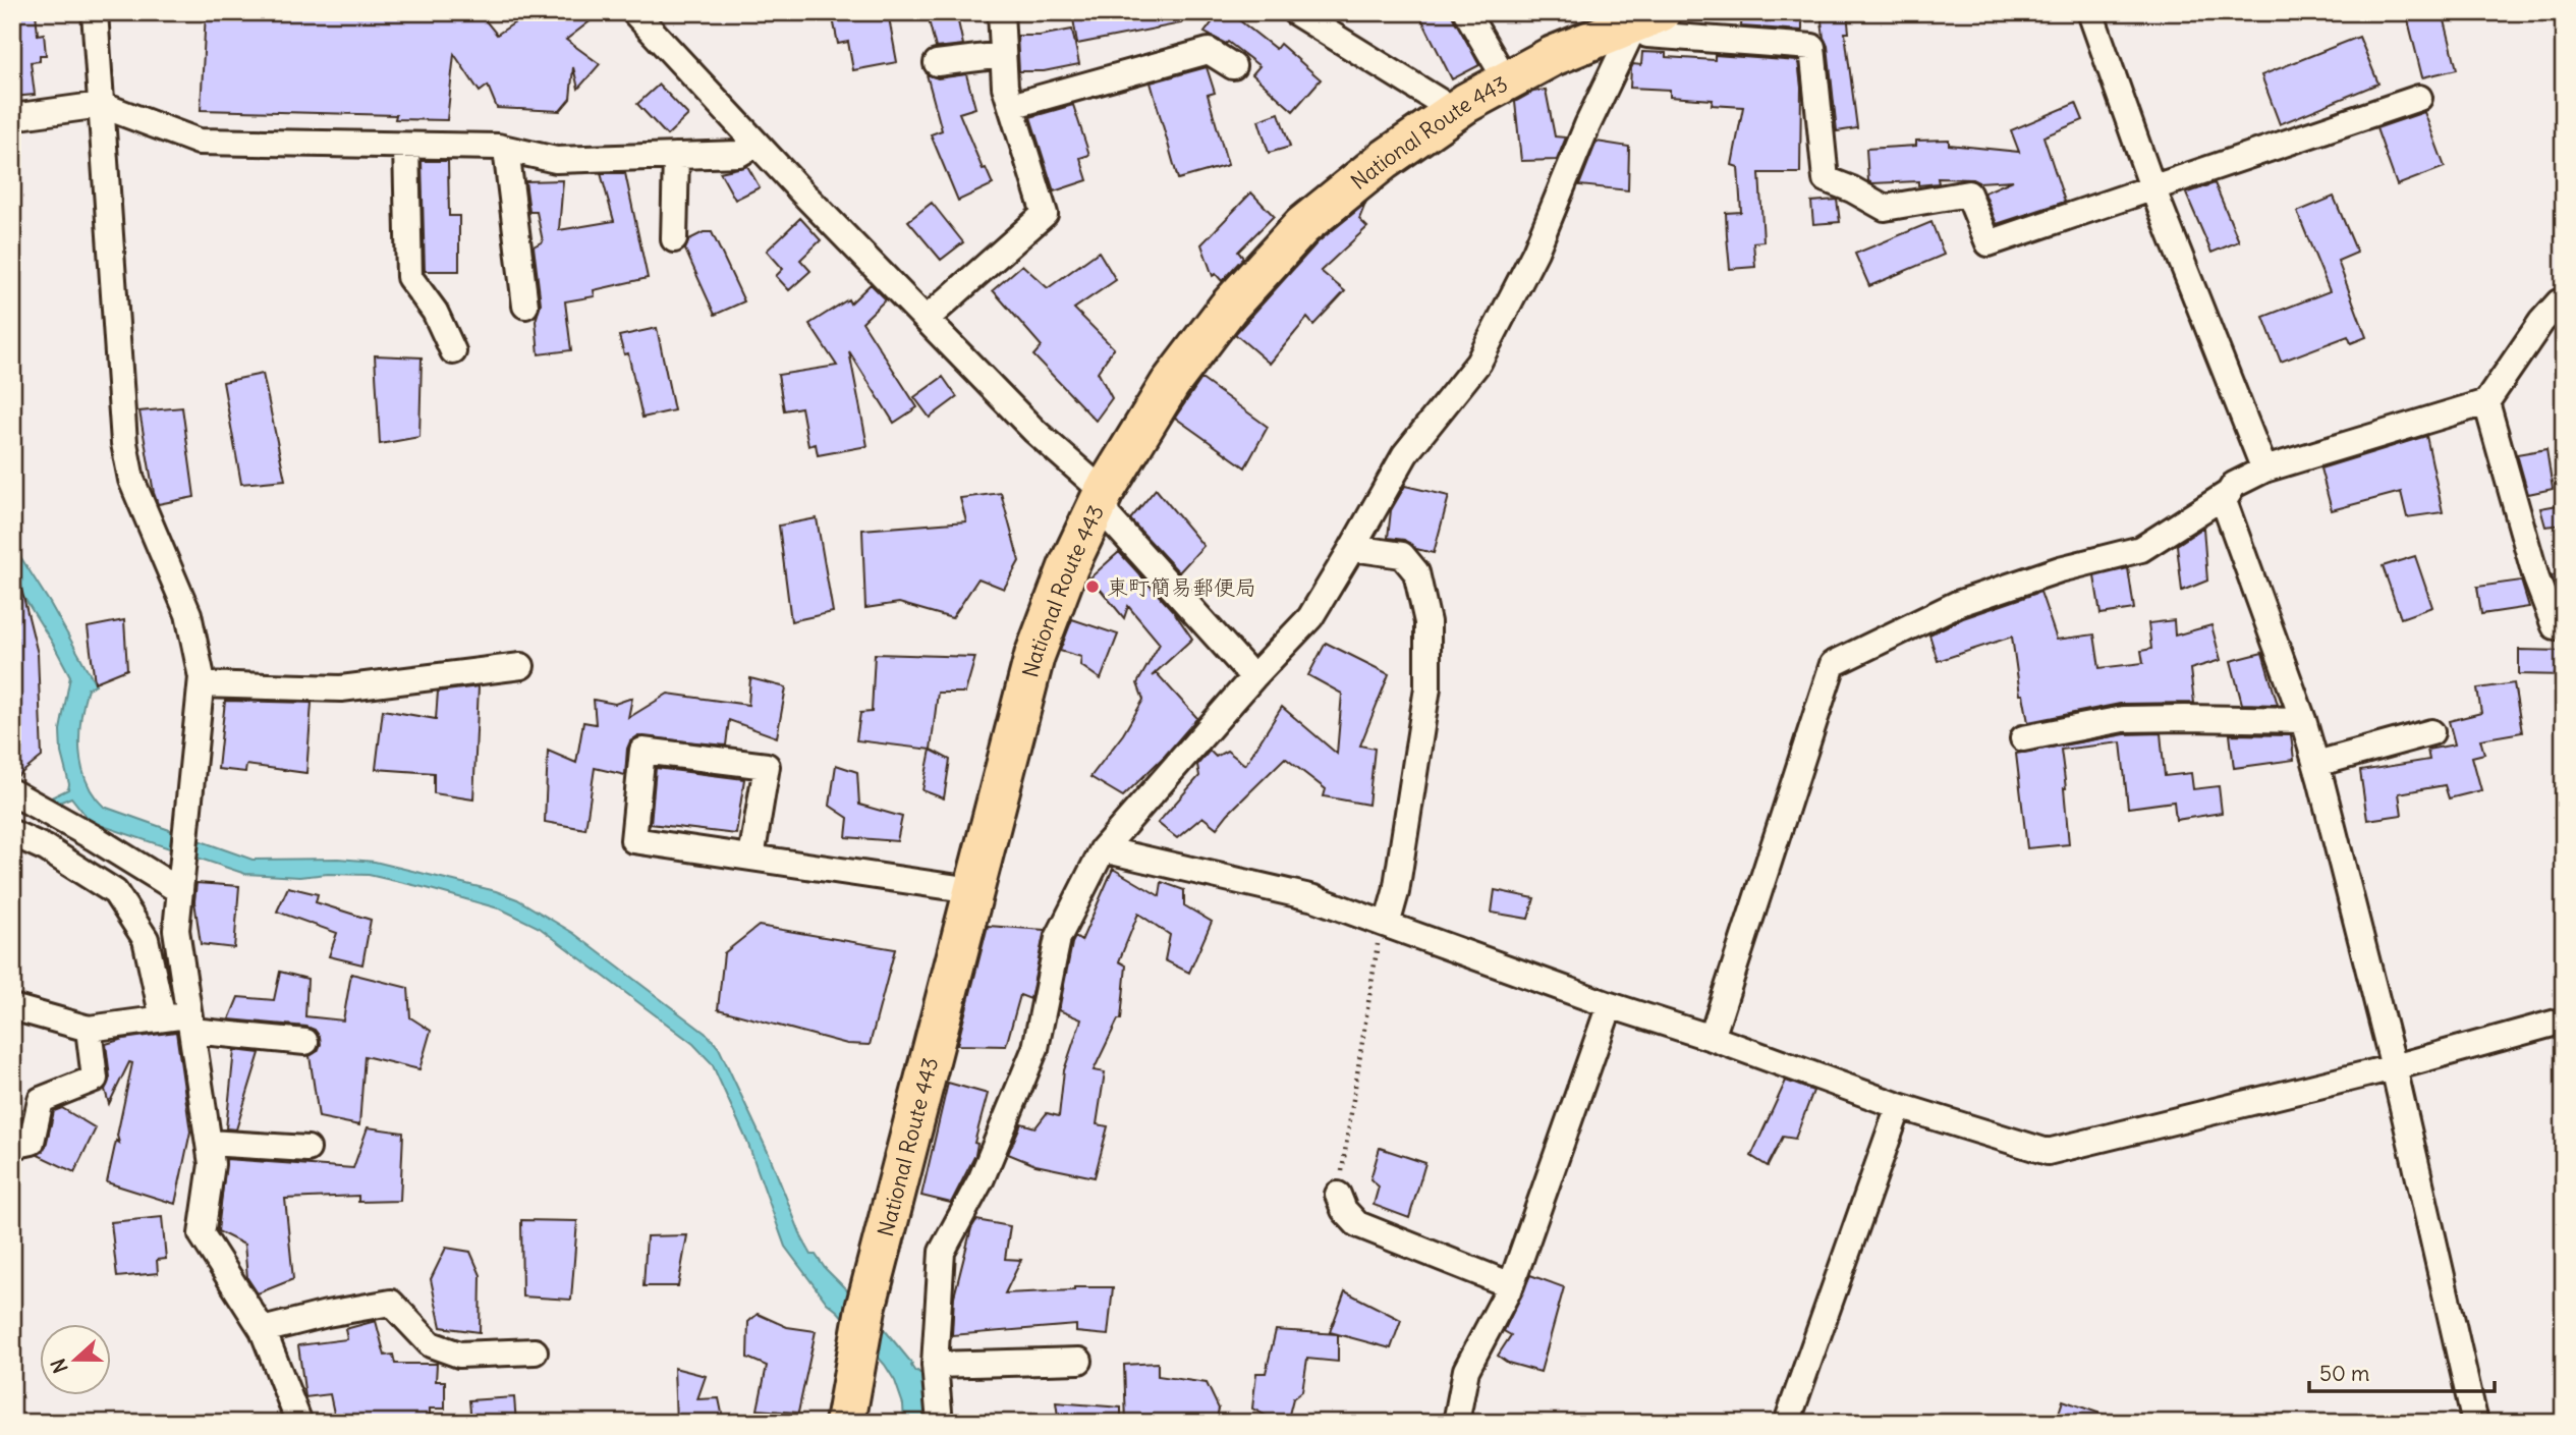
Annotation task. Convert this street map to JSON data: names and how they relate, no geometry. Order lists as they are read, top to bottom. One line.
{"streets":{"highway":["National Route 443"]},"places":["東町簡易郵便局"],"scale_bar":"50 m","north":"left"}
